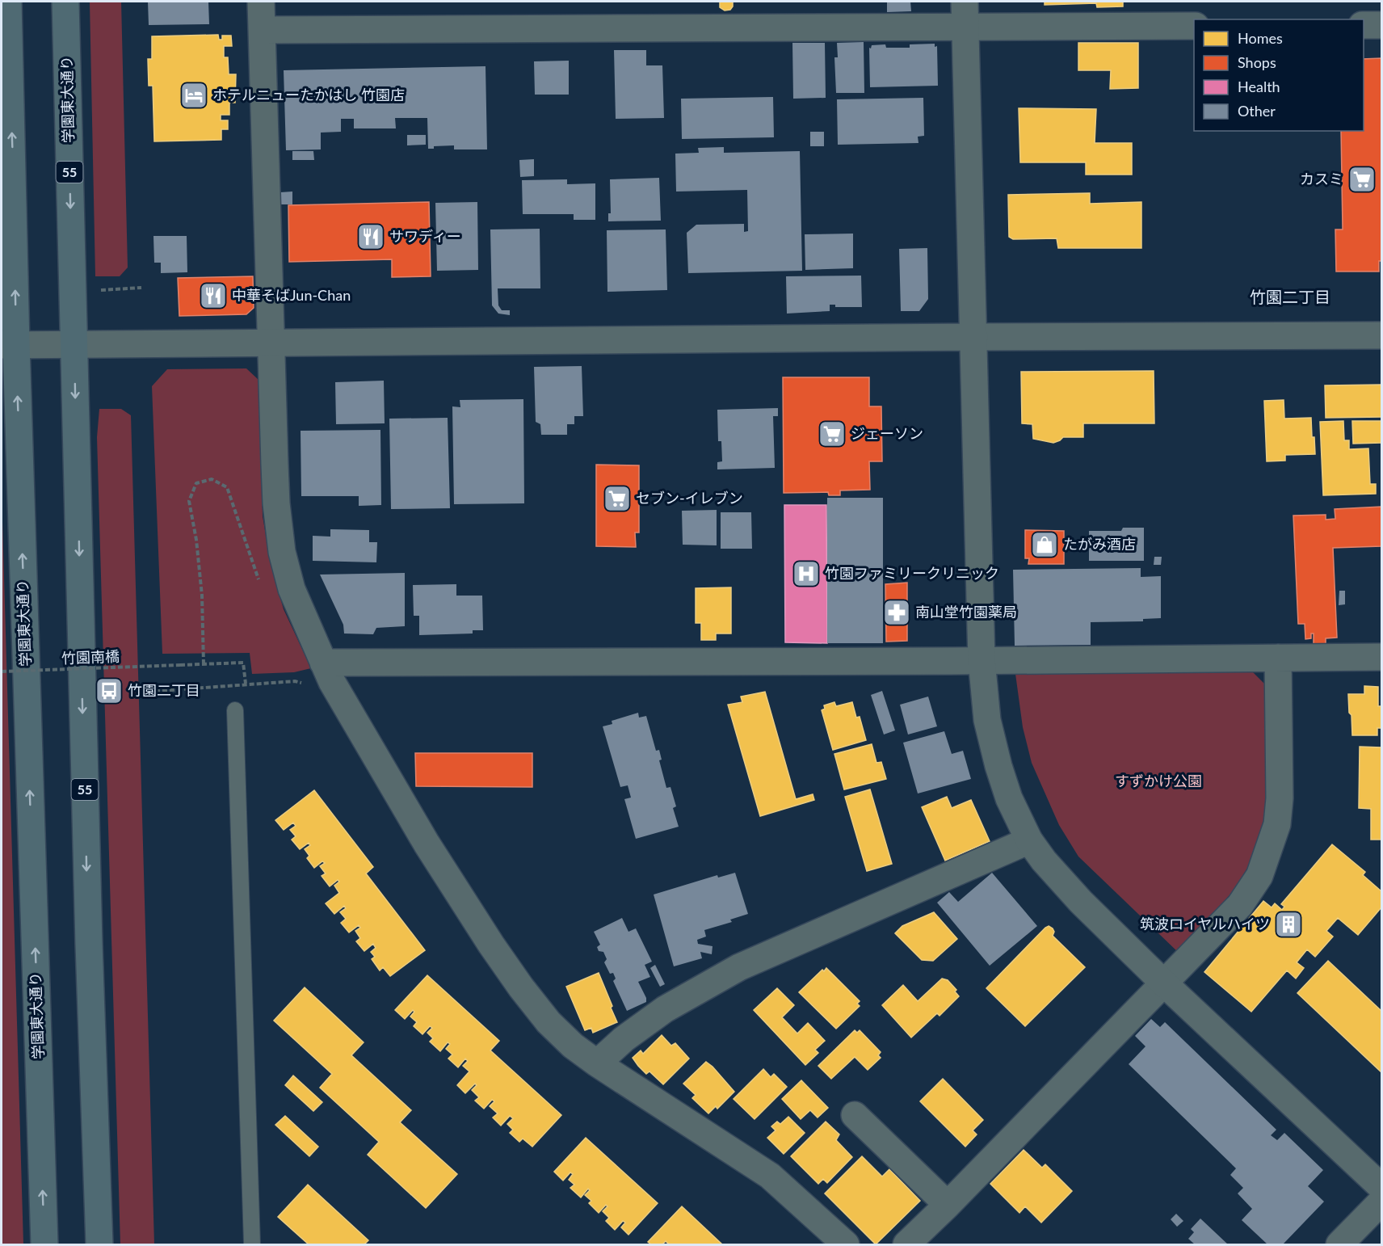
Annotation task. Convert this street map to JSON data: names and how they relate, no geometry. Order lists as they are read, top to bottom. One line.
{"streets":{"main road":["学園東大通り","55"],"path":["竹園南橋"]},"districts":["竹園二丁目"],"parks":["すずかけ公園"],"places":{"hotel":["ホテルニューたかはし 竹園店"],"supermarket":["カスミ","ジェーソン","セブン-イレブン"],"restaurant":["サワディー","中華そばJun-Chan"],"shop":["たがみ酒店"],"hospital":["竹園ファミリークリニック"],"pharmacy":["南山堂竹園薬局"],"bus stop":["竹園二丁目"],"building":["筑波ロイヤルハイツ"]},"legend":["Homes","Shops","Health","Other"]}
